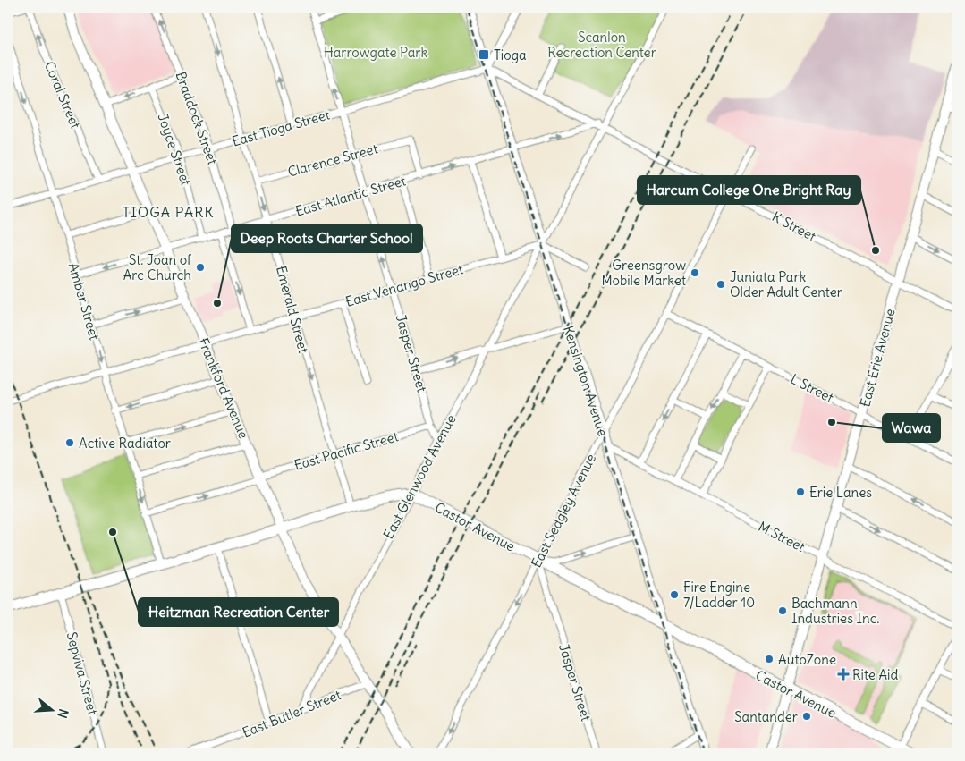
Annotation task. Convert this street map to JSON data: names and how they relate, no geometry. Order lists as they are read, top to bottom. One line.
{"streets":{"main road":["East Erie Avenue","Frankford Avenue","Castor Avenue"],"street":["Coral Street","Braddock Street","East Tioga Street","Joyce Street","Clarence Street","East Atlantic Street","K Street","East Venango Street","Amber Street","Emerald Street","Jasper Street","Kensington Avenue","L Street","East Pacific Street","East Glenwood Avenue","East Sedgley Avenue","M Street","Sepviva Street","East Butler Street"]},"crossings":[["Coral Street","East Tioga Street"],["Braddock Street","East Tioga Street"],["Braddock Street","East Atlantic Street"],["East Tioga Street","Joyce Street"],["East Tioga Street","K Street"],["East Tioga Street","Amber Street"],["East Tioga Street","Emerald Street"],["East Tioga Street","Jasper Street"],["East Tioga Street","Kensington Avenue"],["East Tioga Street","Frankford Avenue"],["Joyce Street","East Atlantic Street"],["Clarence Street","East Atlantic Street"],["Clarence Street","Emerald Street"],["Clarence Street","Jasper Street"],["East Atlantic Street","K Street"],["East Atlantic Street","Amber Street"],["East Atlantic Street","Emerald Street"],["East Atlantic Street","Jasper Street"],["East Atlantic Street","Kensington Avenue"],["East Atlantic Street","Frankford Avenue"],["K Street","East Erie Avenue"],["K Street","Kensington Avenue"],["K Street","East Sedgley Avenue"],["East Venango Street","Amber Street"],["East Venango Street","Emerald Street"],["East Venango Street","Jasper Street"],["East Venango Street","Kensington Avenue"],["East Venango Street","Frankford Avenue"],["East Venango Street","East Glenwood Avenue"],["Amber Street","East Pacific Street"],["Emerald Street","East Pacific Street"],["Jasper Street","East Pacific Street"],["Jasper Street","East Glenwood Avenue"],["Jasper Street","East Sedgley Avenue"],["Jasper Street","Castor Avenue"],["East Erie Avenue","L Street"],["East Erie Avenue","Castor Avenue"],["East Erie Avenue","M Street"],["Kensington Avenue","East Glenwood Avenue"],["Kensington Avenue","East Sedgley Avenue"],["Kensington Avenue","Castor Avenue"],["Kensington Avenue","M Street"],["Frankford Avenue","East Pacific Street"],["Frankford Avenue","East Glenwood Avenue"],["Frankford Avenue","East Butler Street"],["L Street","East Sedgley Avenue"],["East Glenwood Avenue","Castor Avenue"],["East Glenwood Avenue","East Butler Street"],["East Sedgley Avenue","Castor Avenue"]],"one_way":["Coral Street","Amber Street"],"districts":["TIOGA PARK"],"parks":["Scanlon Recreation Center","Harrowgate Park"],"places":{"transit":["Tioga"],"other":["Harcum College One Bright Ray","St. Joan of Arc Church","Greensgrow Mobile Market","Juniata Park Older Adult Center","Deep Roots Charter School","Wawa","Active Radiator","Erie Lanes","Heitzman Recreation Center","Fire Engine 7/Ladder 10","Bachmann Industries Inc.","AutoZone","Santander"],"health":["Rite Aid"]},"north":"right"}
